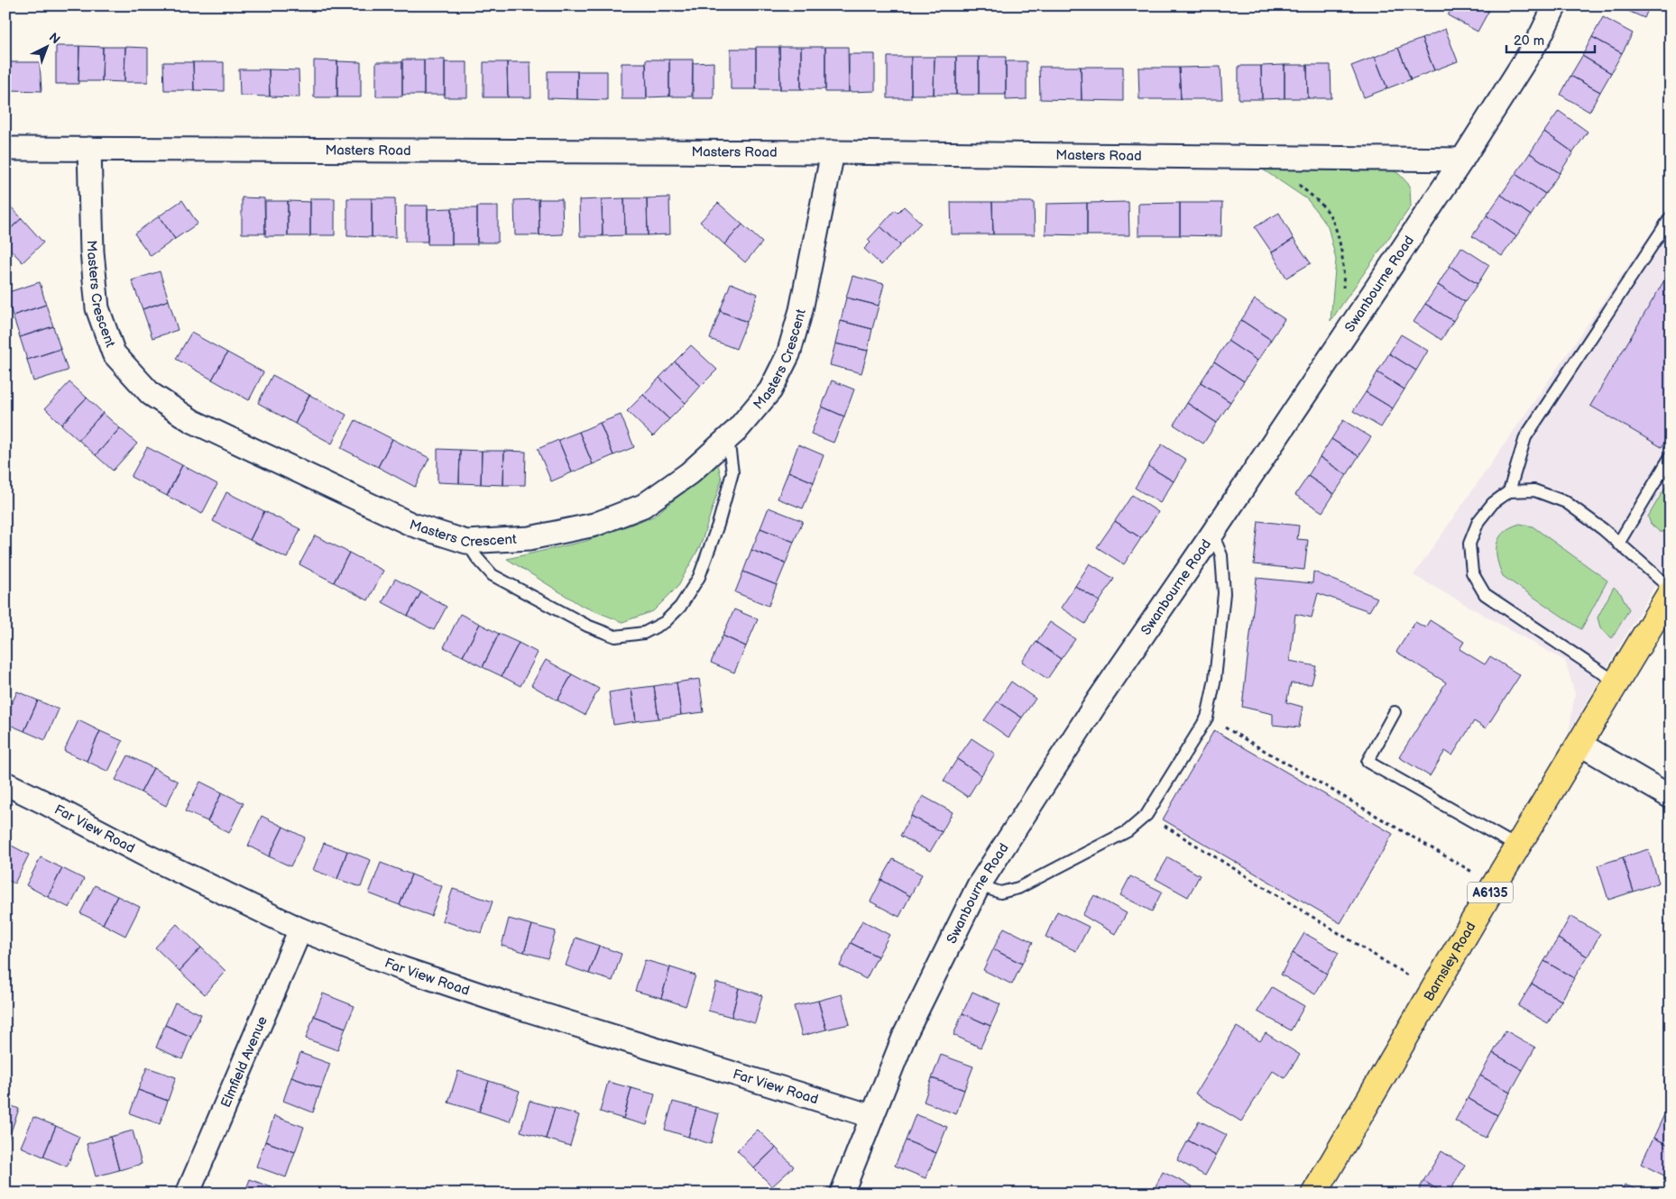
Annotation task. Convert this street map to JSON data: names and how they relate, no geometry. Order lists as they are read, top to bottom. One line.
{"streets":{"main road":["A6135","Barnsley Road"],"street":["Masters Road","Swanbourne Road","Masters Crescent","Far View Road","Elmfield Avenue"]},"crossings":[["Masters Road","Swanbourne Road"],["Masters Road","Masters Crescent"],["Swanbourne Road","Far View Road"],["Far View Road","Elmfield Avenue"]],"scale_bar":"20 m","north":"top right"}
